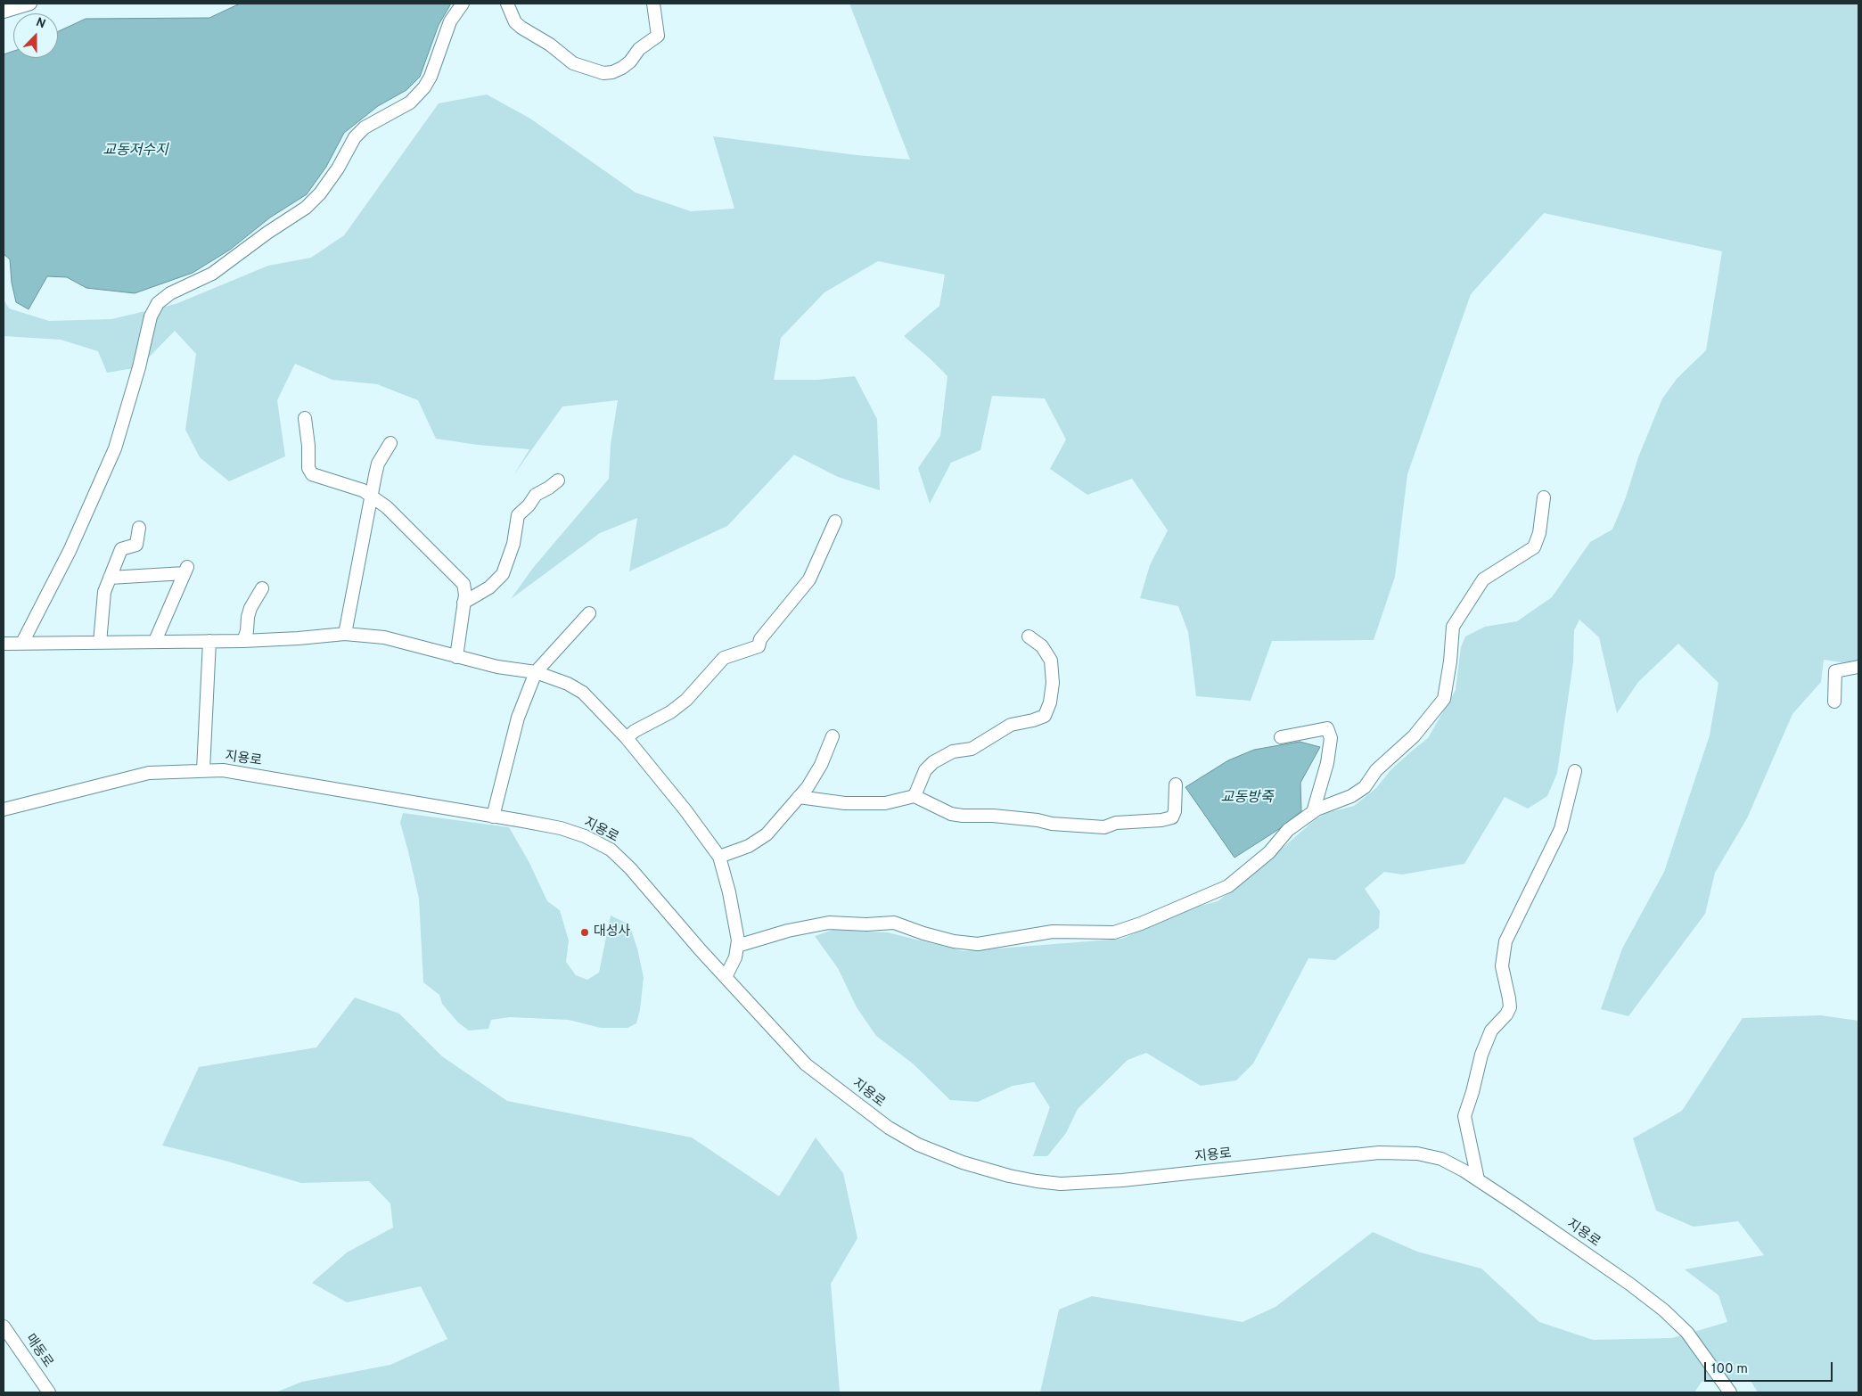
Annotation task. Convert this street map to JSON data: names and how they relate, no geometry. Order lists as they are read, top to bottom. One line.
{"streets":{"street":["지용로","매동로"]},"water":["교동저수지","교동방죽"],"places":["대성사"],"scale_bar":"100 m","north":"top"}
